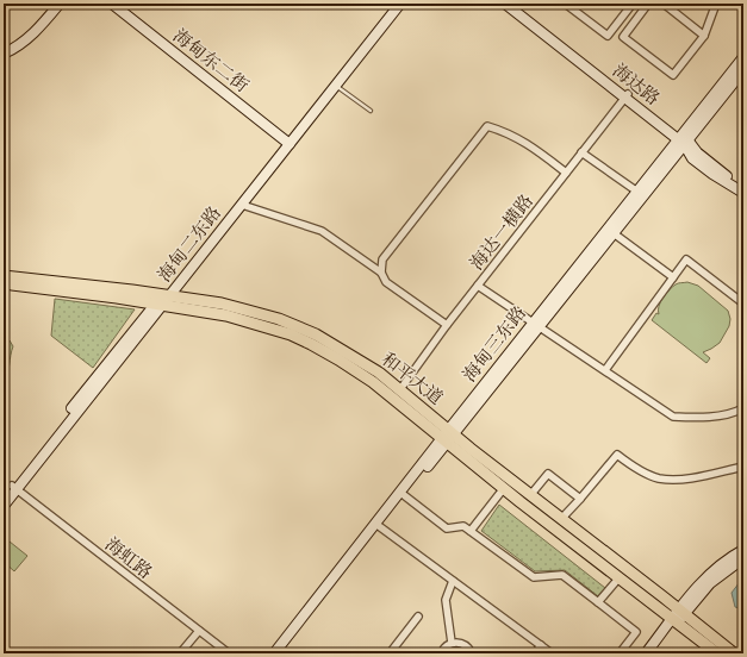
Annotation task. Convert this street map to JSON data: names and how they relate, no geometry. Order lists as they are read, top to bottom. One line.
{"streets":{"main road":["海甸东二街","海达路","海甸二东路","海甸三东路","和平大道"],"street":["海达一横路","海虹路"]},"crossings":[["海甸东二街","海甸二东路"],["海达路","海达一横路"],["海达路","海甸三东路"],["海达一横路","和平大道"],["海甸二东路","和平大道"],["海甸二东路","海虹路"]]}
